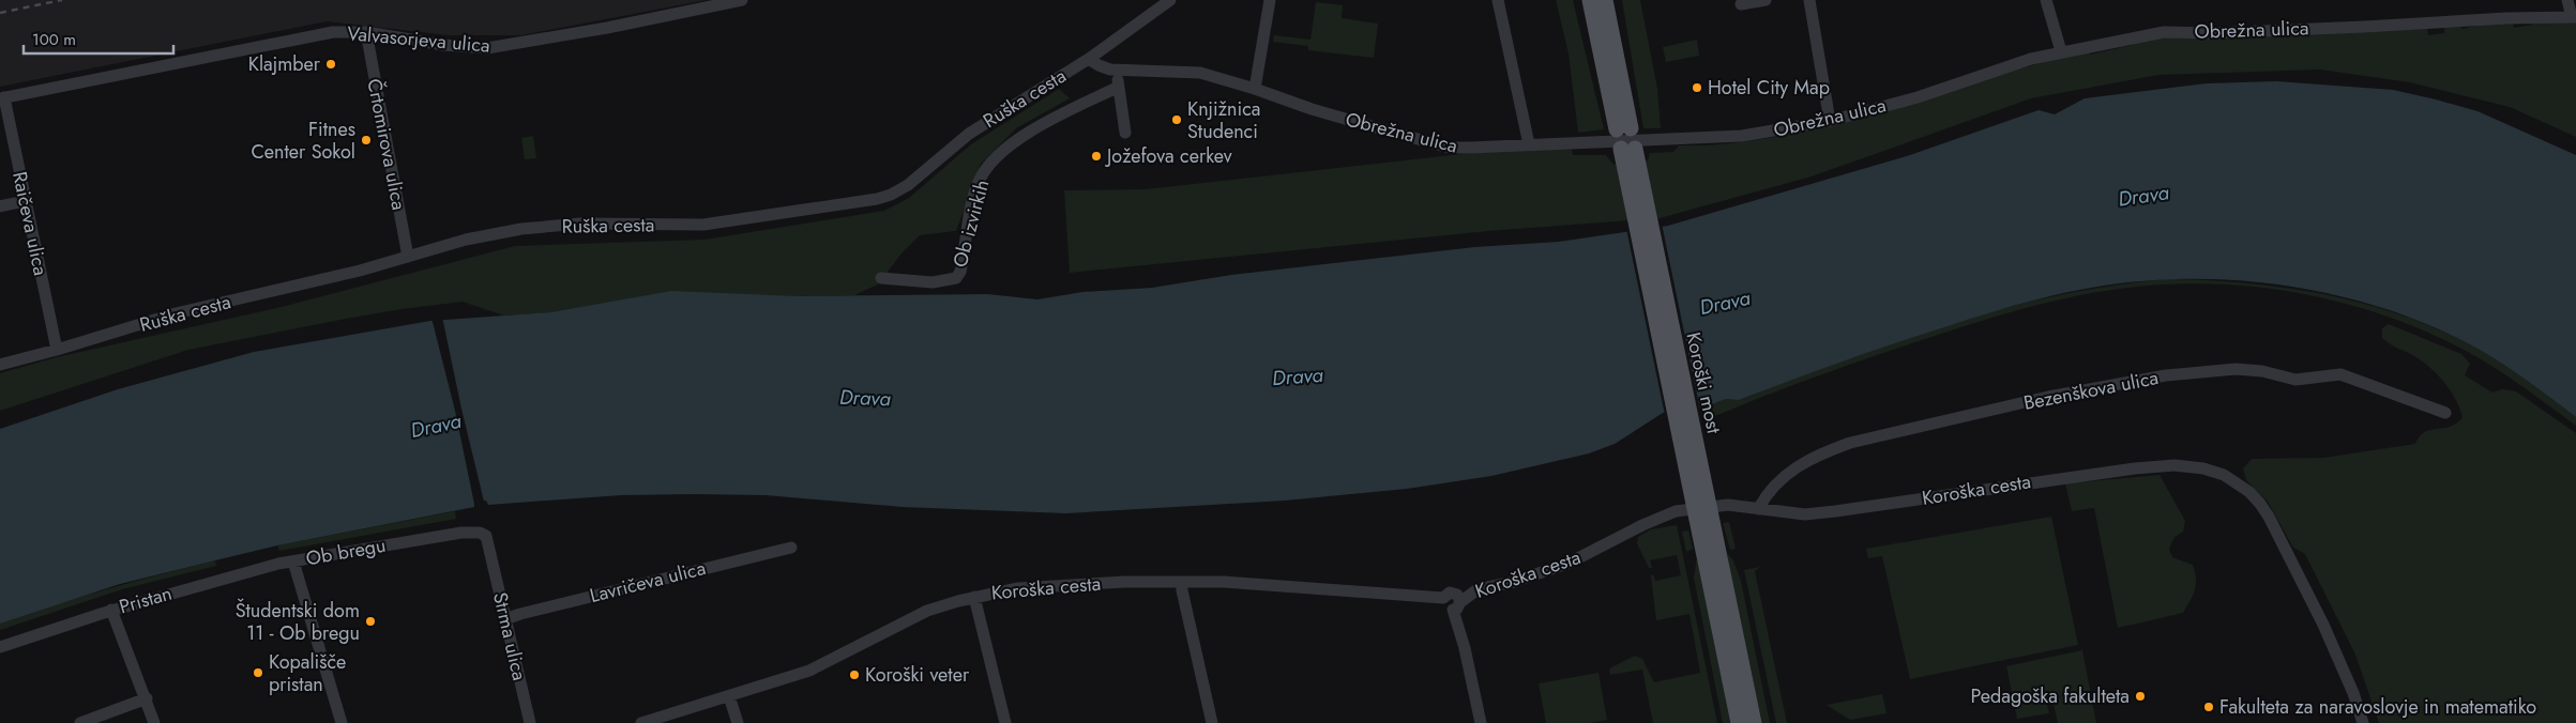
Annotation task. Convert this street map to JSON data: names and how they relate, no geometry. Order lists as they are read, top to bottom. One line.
{"streets":{"main road":["Koroški most"],"street":["Obrežna ulica","Valvasorjeva ulica","Ruška cesta","Črtomirova ulica","Raičeva ulica","Ob izvirkih","Bezenškova ulica","Koroška cesta","Ob bregu","Lavričeva ulica","Pristan","Strma ulica"]},"crossings":[["Obrežna ulica","Ruška cesta"],["Valvasorjeva ulica","Črtomirova ulica"],["Valvasorjeva ulica","Raičeva ulica"],["Ruška cesta","Črtomirova ulica"],["Ruška cesta","Raičeva ulica"],["Bezenškova ulica","Koroška cesta"],["Ob bregu","Pristan"],["Ob bregu","Strma ulica"],["Lavričeva ulica","Strma ulica"]],"water":["Drava"],"places":["Klajmber","Hotel City Map","Knjižnica Studenci","Fitnes Center Sokol","Jožefova cerkev","Študentski dom 11 - Ob bregu","Kopališče pristan","Koroški veter","Pedagoška fakulteta","Fakulteta za naravoslovje in matematiko"],"scale_bar":"100 m"}
